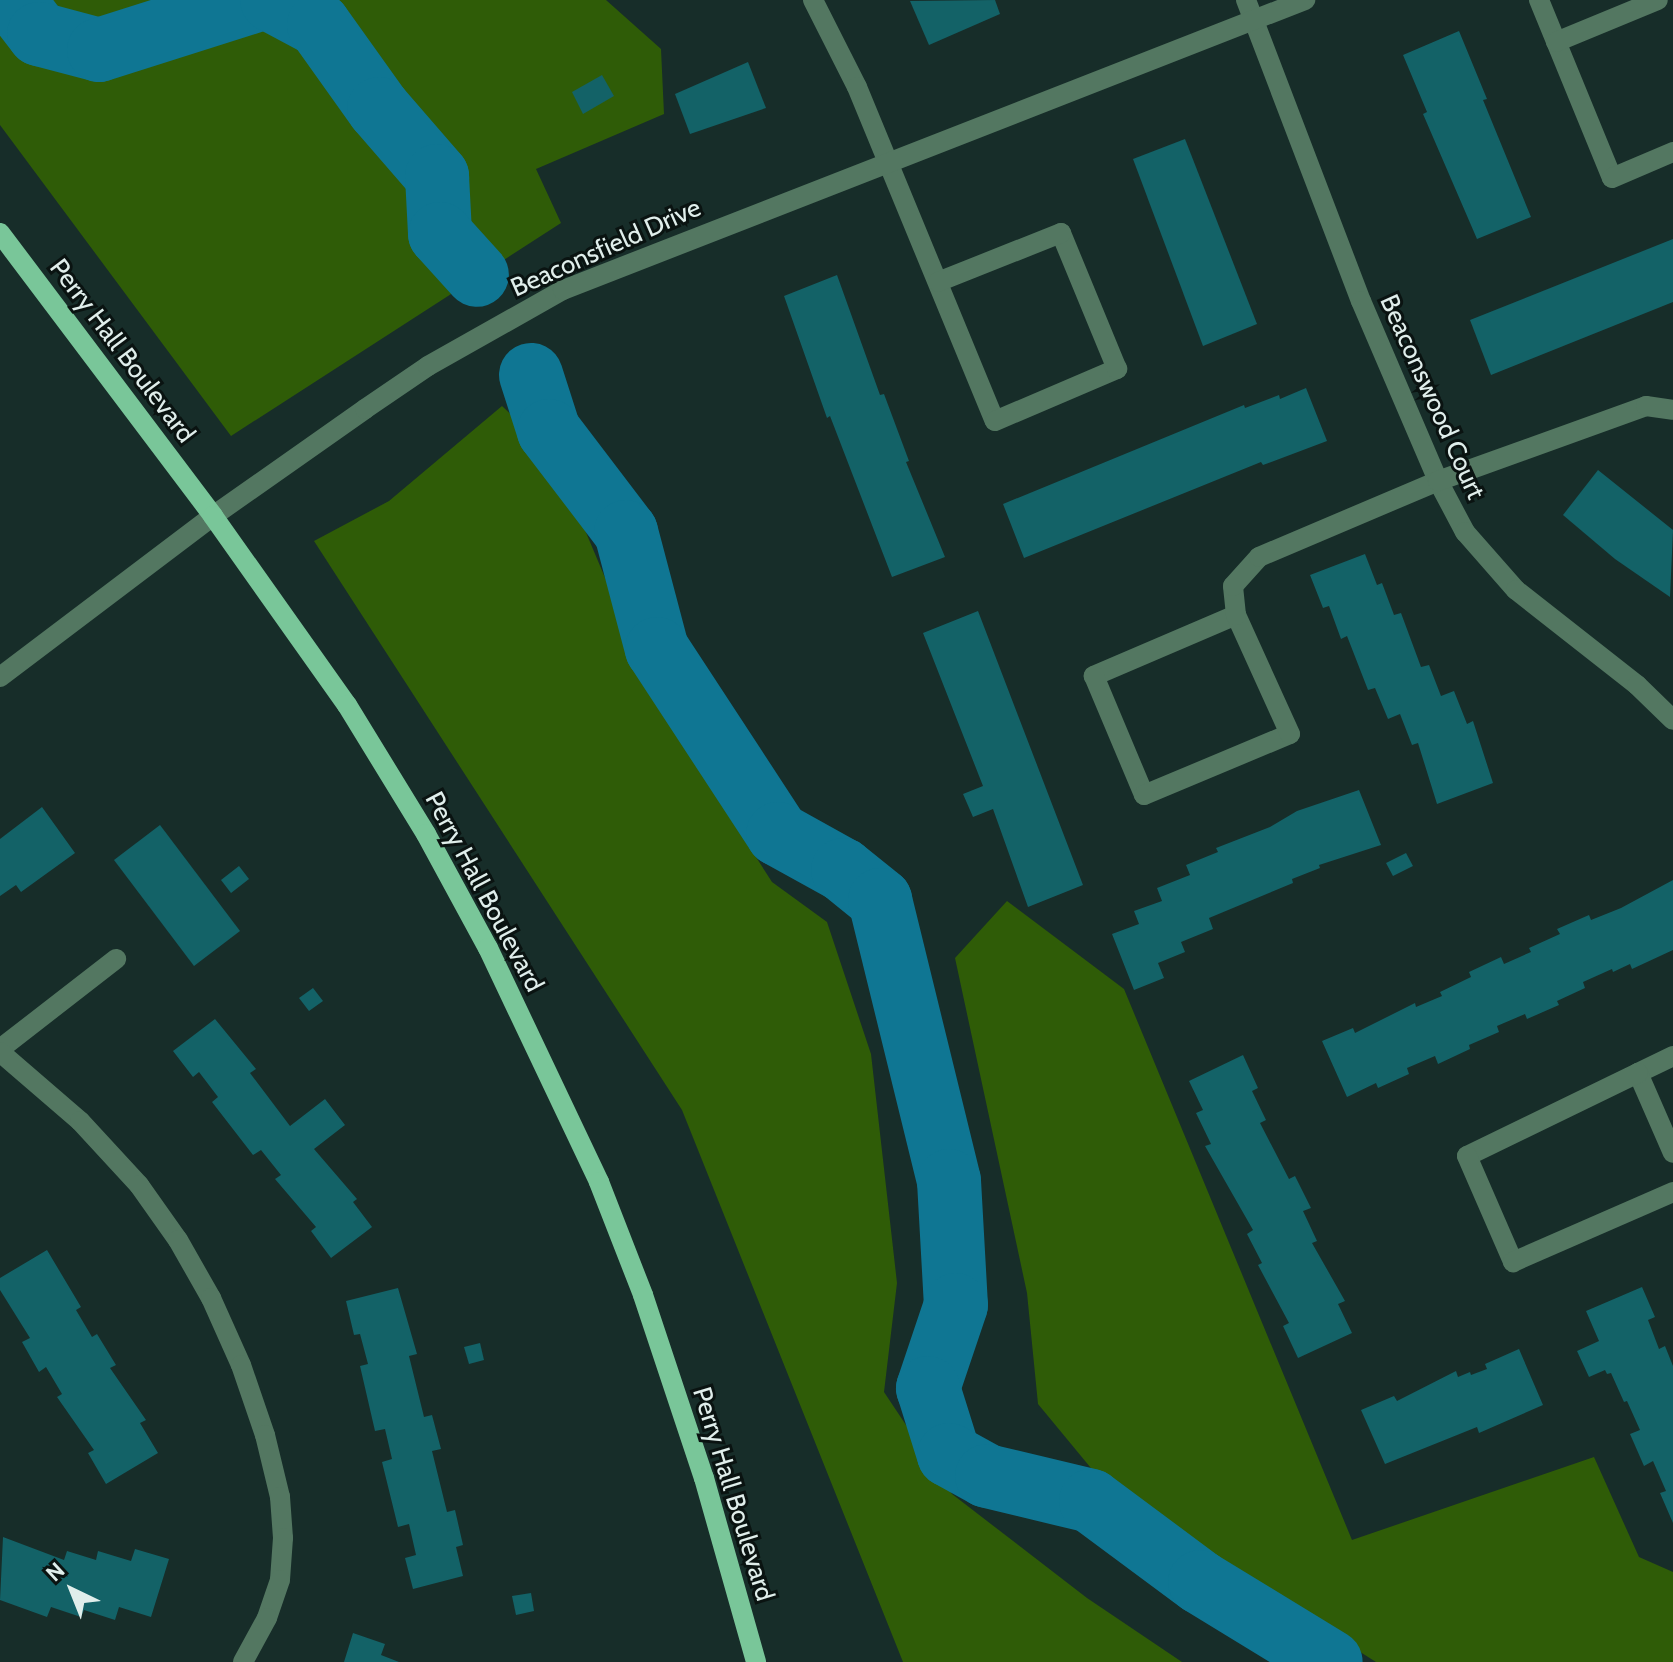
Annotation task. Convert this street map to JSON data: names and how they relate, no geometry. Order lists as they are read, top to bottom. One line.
{"streets":{"main road":["Perry Hall Boulevard"],"street":["Beaconsfield Drive","Beaconswood Court"]},"crossings":[["Beaconsfield Drive","Perry Hall Boulevard"],["Beaconsfield Drive","Beaconswood Court"]],"north":"top left"}
